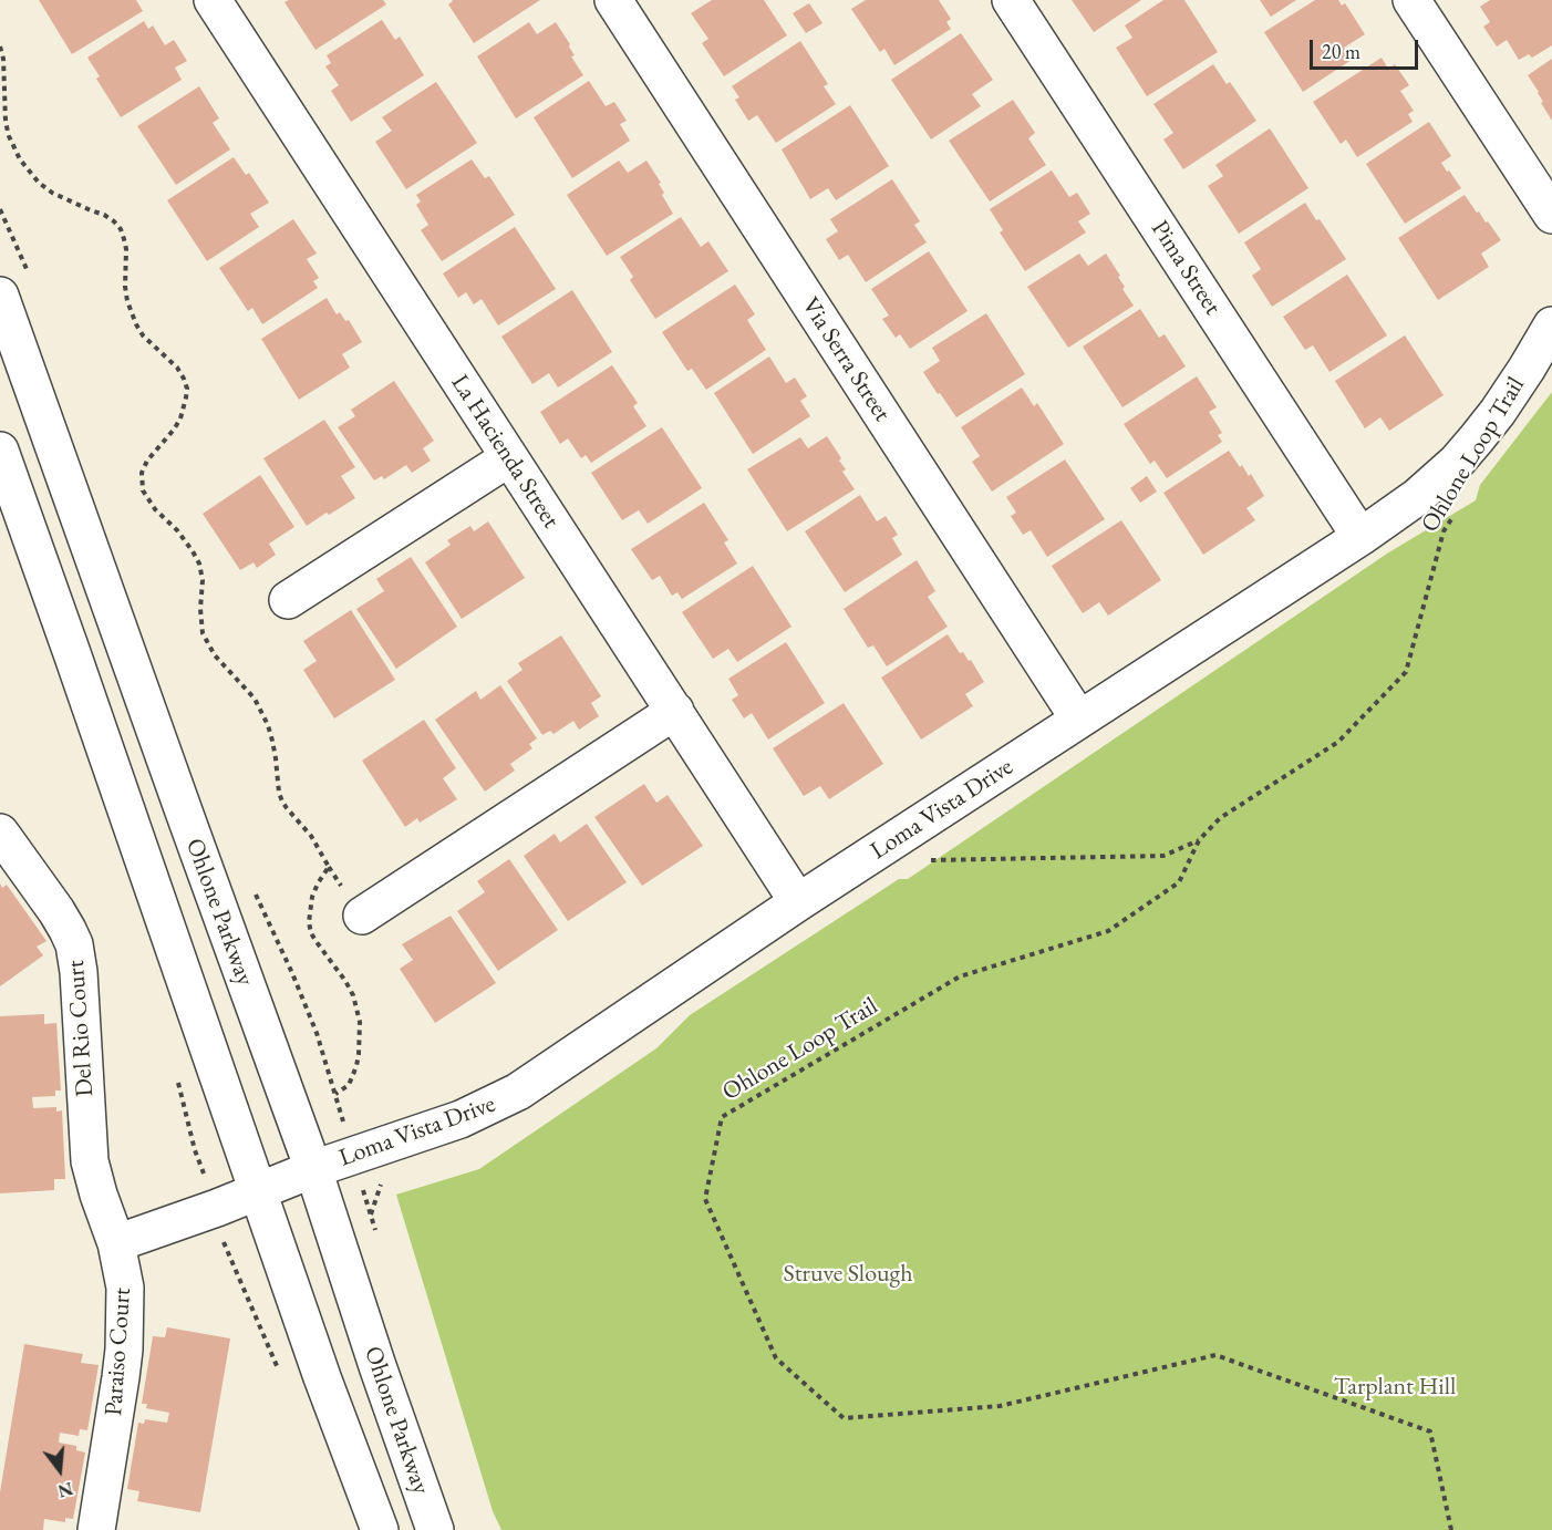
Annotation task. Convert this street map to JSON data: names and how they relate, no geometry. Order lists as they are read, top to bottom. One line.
{"streets":{"street":["Pima Street","Via Serra Street","La Hacienda Street","Loma Vista Drive","Ohlone Parkway","Del Rio Court","Paraiso Court"],"path":["Ohlone Loop Trail"]},"crossings":[["Pima Street","Loma Vista Drive"],["Via Serra Street","Loma Vista Drive"],["La Hacienda Street","Loma Vista Drive"],["Loma Vista Drive","Ohlone Parkway"],["Del Rio Court","Paraiso Court"]],"parks":["Struve Slough","Tarplant Hill"],"scale_bar":"20 m","north":"bottom"}
